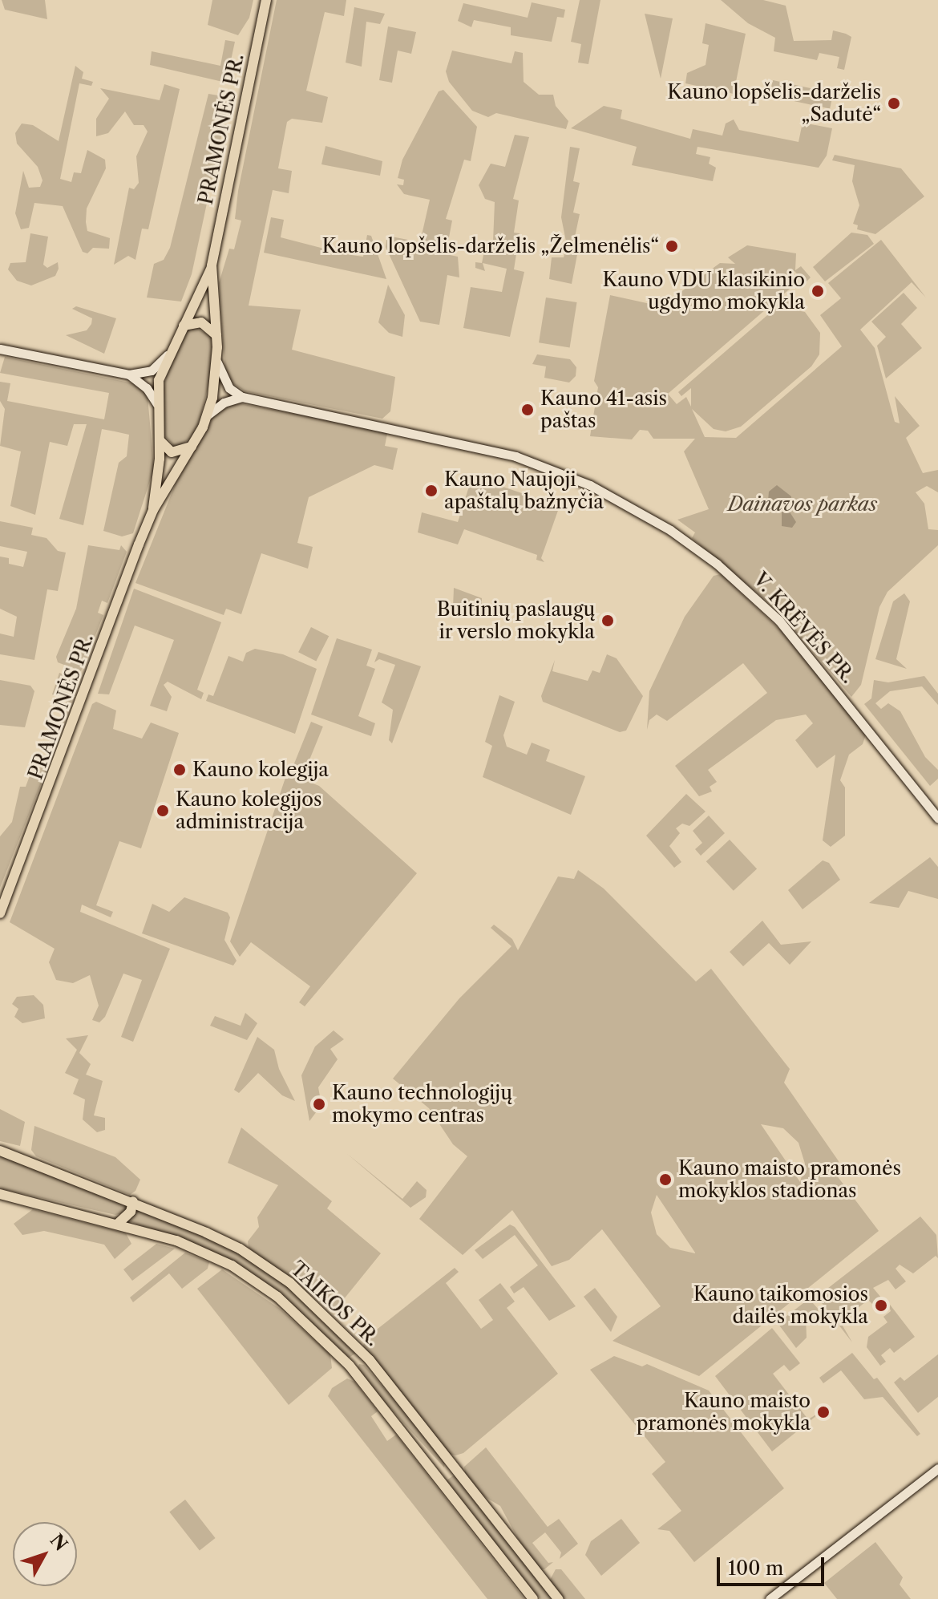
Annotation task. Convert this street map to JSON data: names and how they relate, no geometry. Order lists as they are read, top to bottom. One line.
{"streets":{"main road":["PRAMONĖS PR.","V. KRĖVĖS PR.","TAIKOS PR."]},"parks":["Dainavos parkas"],"places":["Kauno lopšelis-darželis „Sadutė“","Kauno lopšelis-darželis „Želmenėlis“","Kauno VDU klasikinio ugdymo mokykla","Kauno 41-asis paštas","Kauno Naujoji apaštalų bažnyčia","Buitinių paslaugų ir verslo mokykla","Kauno kolegija","Kauno kolegijos administracija","Kauno technologijų mokymo centras","Kauno maisto pramonės mokyklos stadionas","Kauno taikomosios dailės mokykla","Kauno maisto pramonės mokykla"],"scale_bar":"100 m","north":"top right"}
